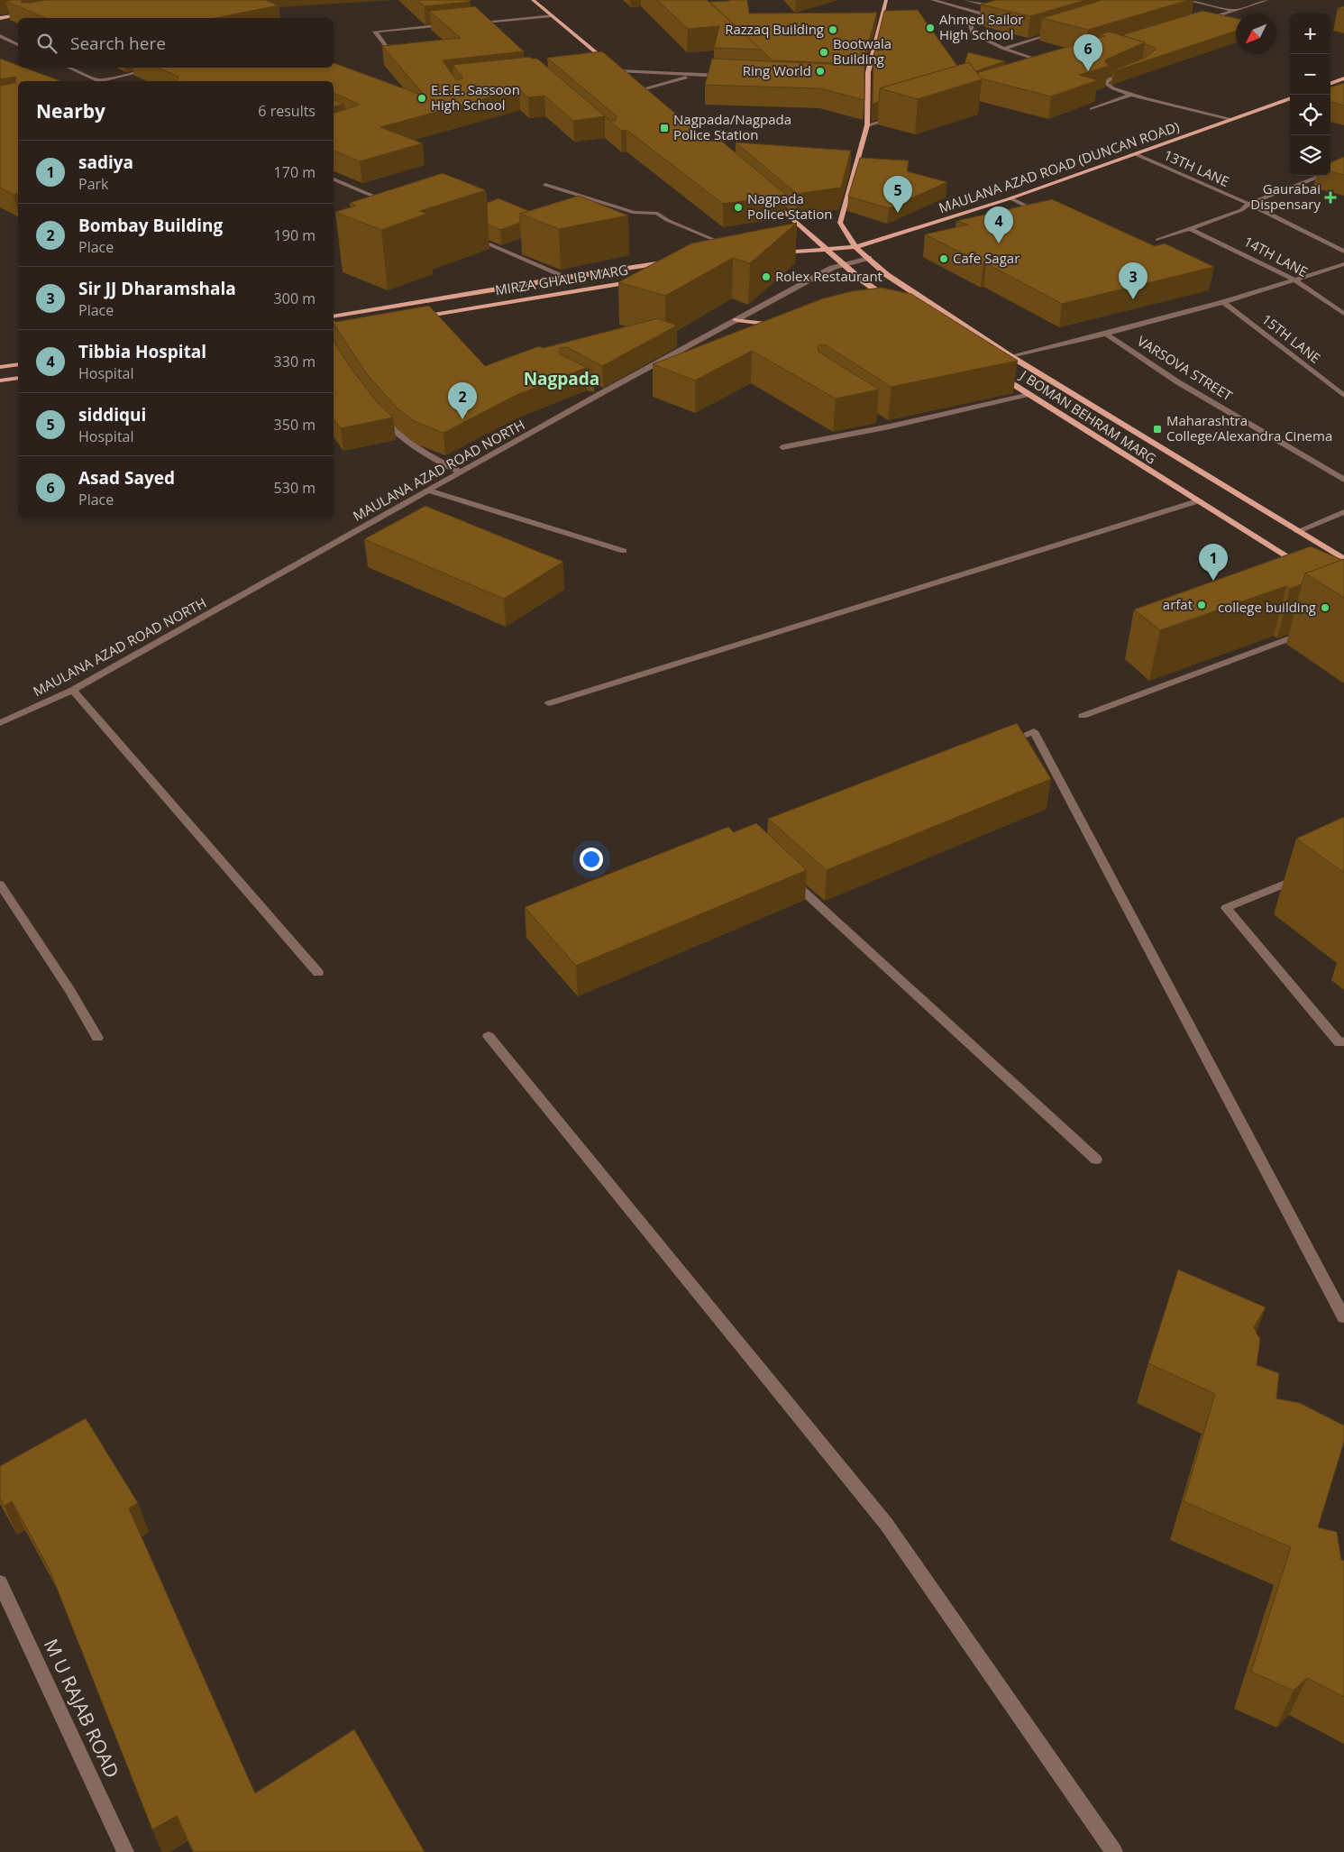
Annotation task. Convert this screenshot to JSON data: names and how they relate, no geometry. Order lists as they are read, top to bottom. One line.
{"streets":{"main road":["MAULANA AZAD ROAD (DUNCAN ROAD)","MIRZA GHALIB MARG","J BOMAN BEHRAM MARG"],"street":["13TH LANE","14TH LANE","15TH LANE","VARSOVA STREET","MAULANA AZAD ROAD NORTH","M U RAJAB ROAD"]},"crossings":[["MAULANA AZAD ROAD (DUNCAN ROAD)","13TH LANE"],["MAULANA AZAD ROAD (DUNCAN ROAD)","J BOMAN BEHRAM MARG"],["J BOMAN BEHRAM MARG","MAULANA AZAD ROAD NORTH"]],"districts":["Nagpada"],"places":{"other":["Ahmed Sailor High School","Razzaq Building","Bootwala Building","Ring World","E.E.E. Sassoon High School","Nagpada Police Station","Cafe Sagar","Rolex Restaurant","arfat","college building"],"transit":["Nagpada/Nagpada Police Station","Maharashtra College/Alexandra Cinema"],"health":["Gaurabai Dispensary"]},"north":"bottom left","page":{"map_buttons":["+","−"],"search":"Search here","pins":["6","5","4","3","2","1"],"heading":["Nearby","6 results"],"list":[{"mark":"1","name":"sadiya","note":"Park","value":"170 m"},{"mark":"2","name":"Bombay Building","note":"Place","value":"190 m"},{"mark":"3","name":"Sir JJ Dharamshala","note":"Place","value":"300 m"},{"mark":"4","name":"Tibbia Hospital","note":"Hospital","value":"330 m"},{"mark":"5","name":"siddiqui","note":"Hospital","value":"350 m"},{"mark":"6","name":"Asad Sayed","note":"Place","value":"530 m"}]}}
